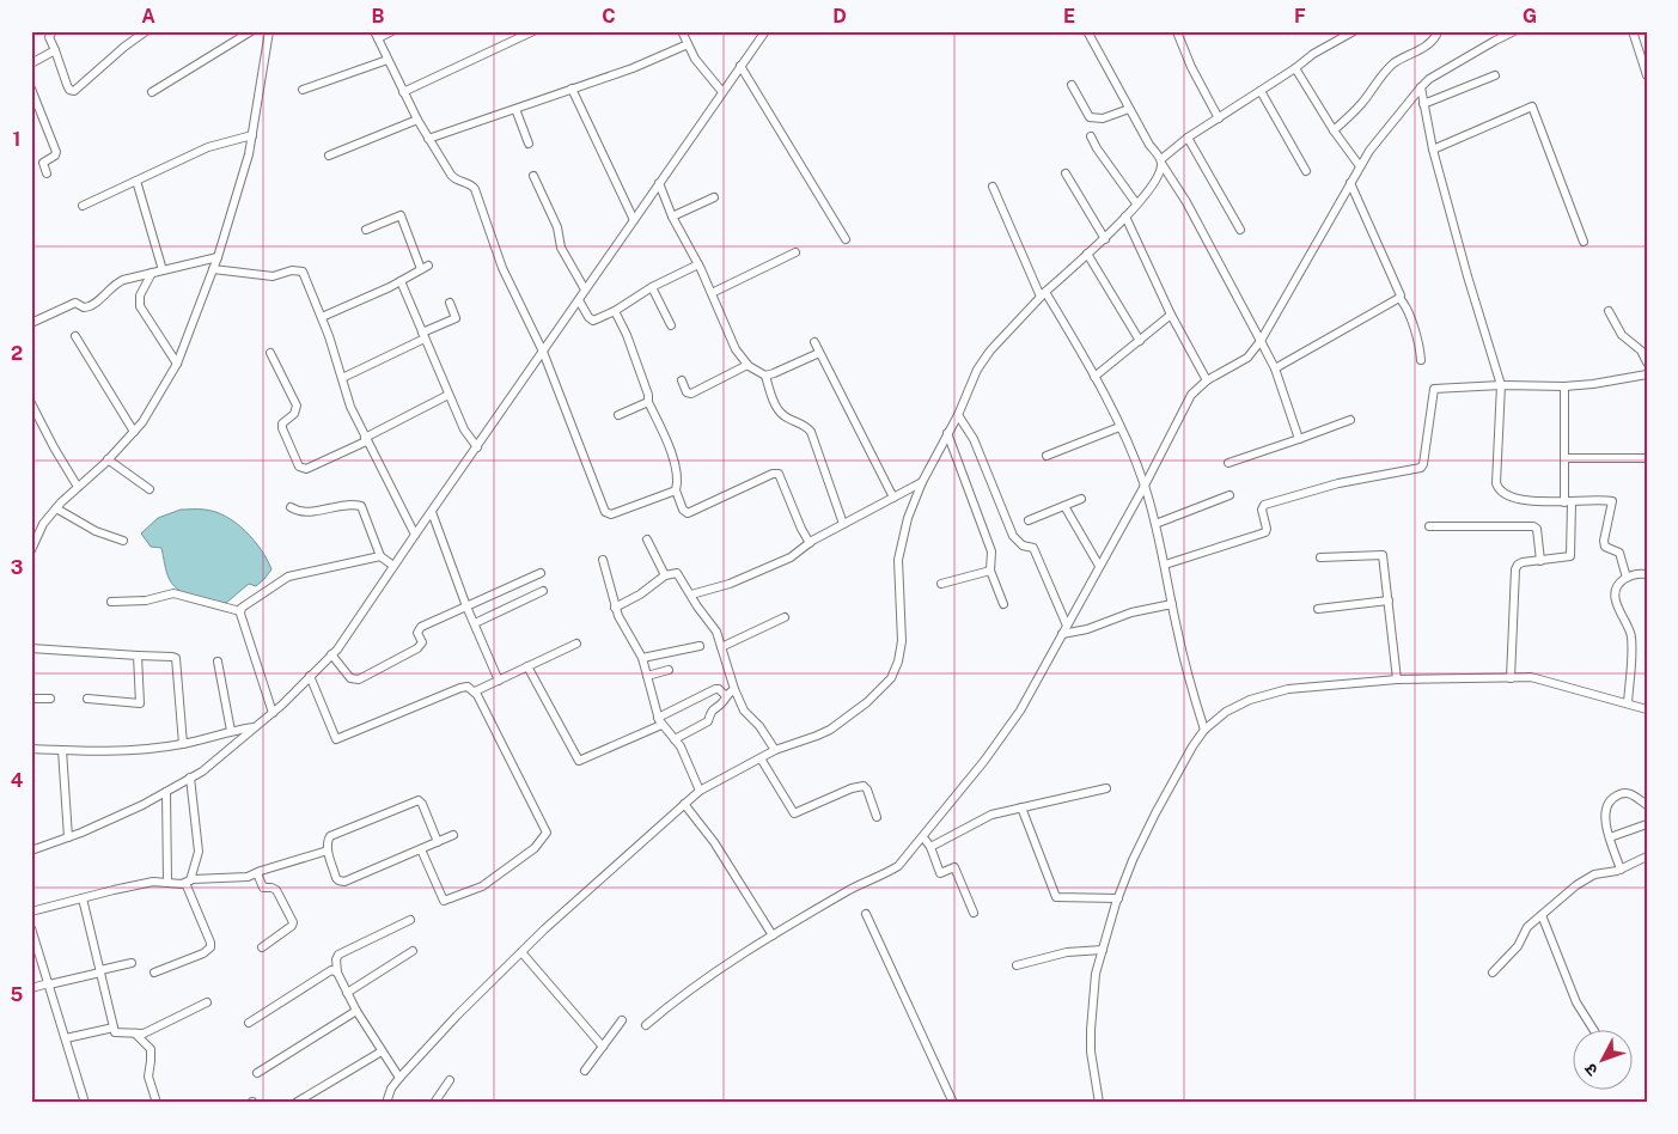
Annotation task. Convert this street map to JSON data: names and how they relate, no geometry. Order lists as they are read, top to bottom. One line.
{"north":"bottom left","grid":{"columns":["A","B","C","D","E","F","G"],"rows":["1","2","3","4","5"]}}
